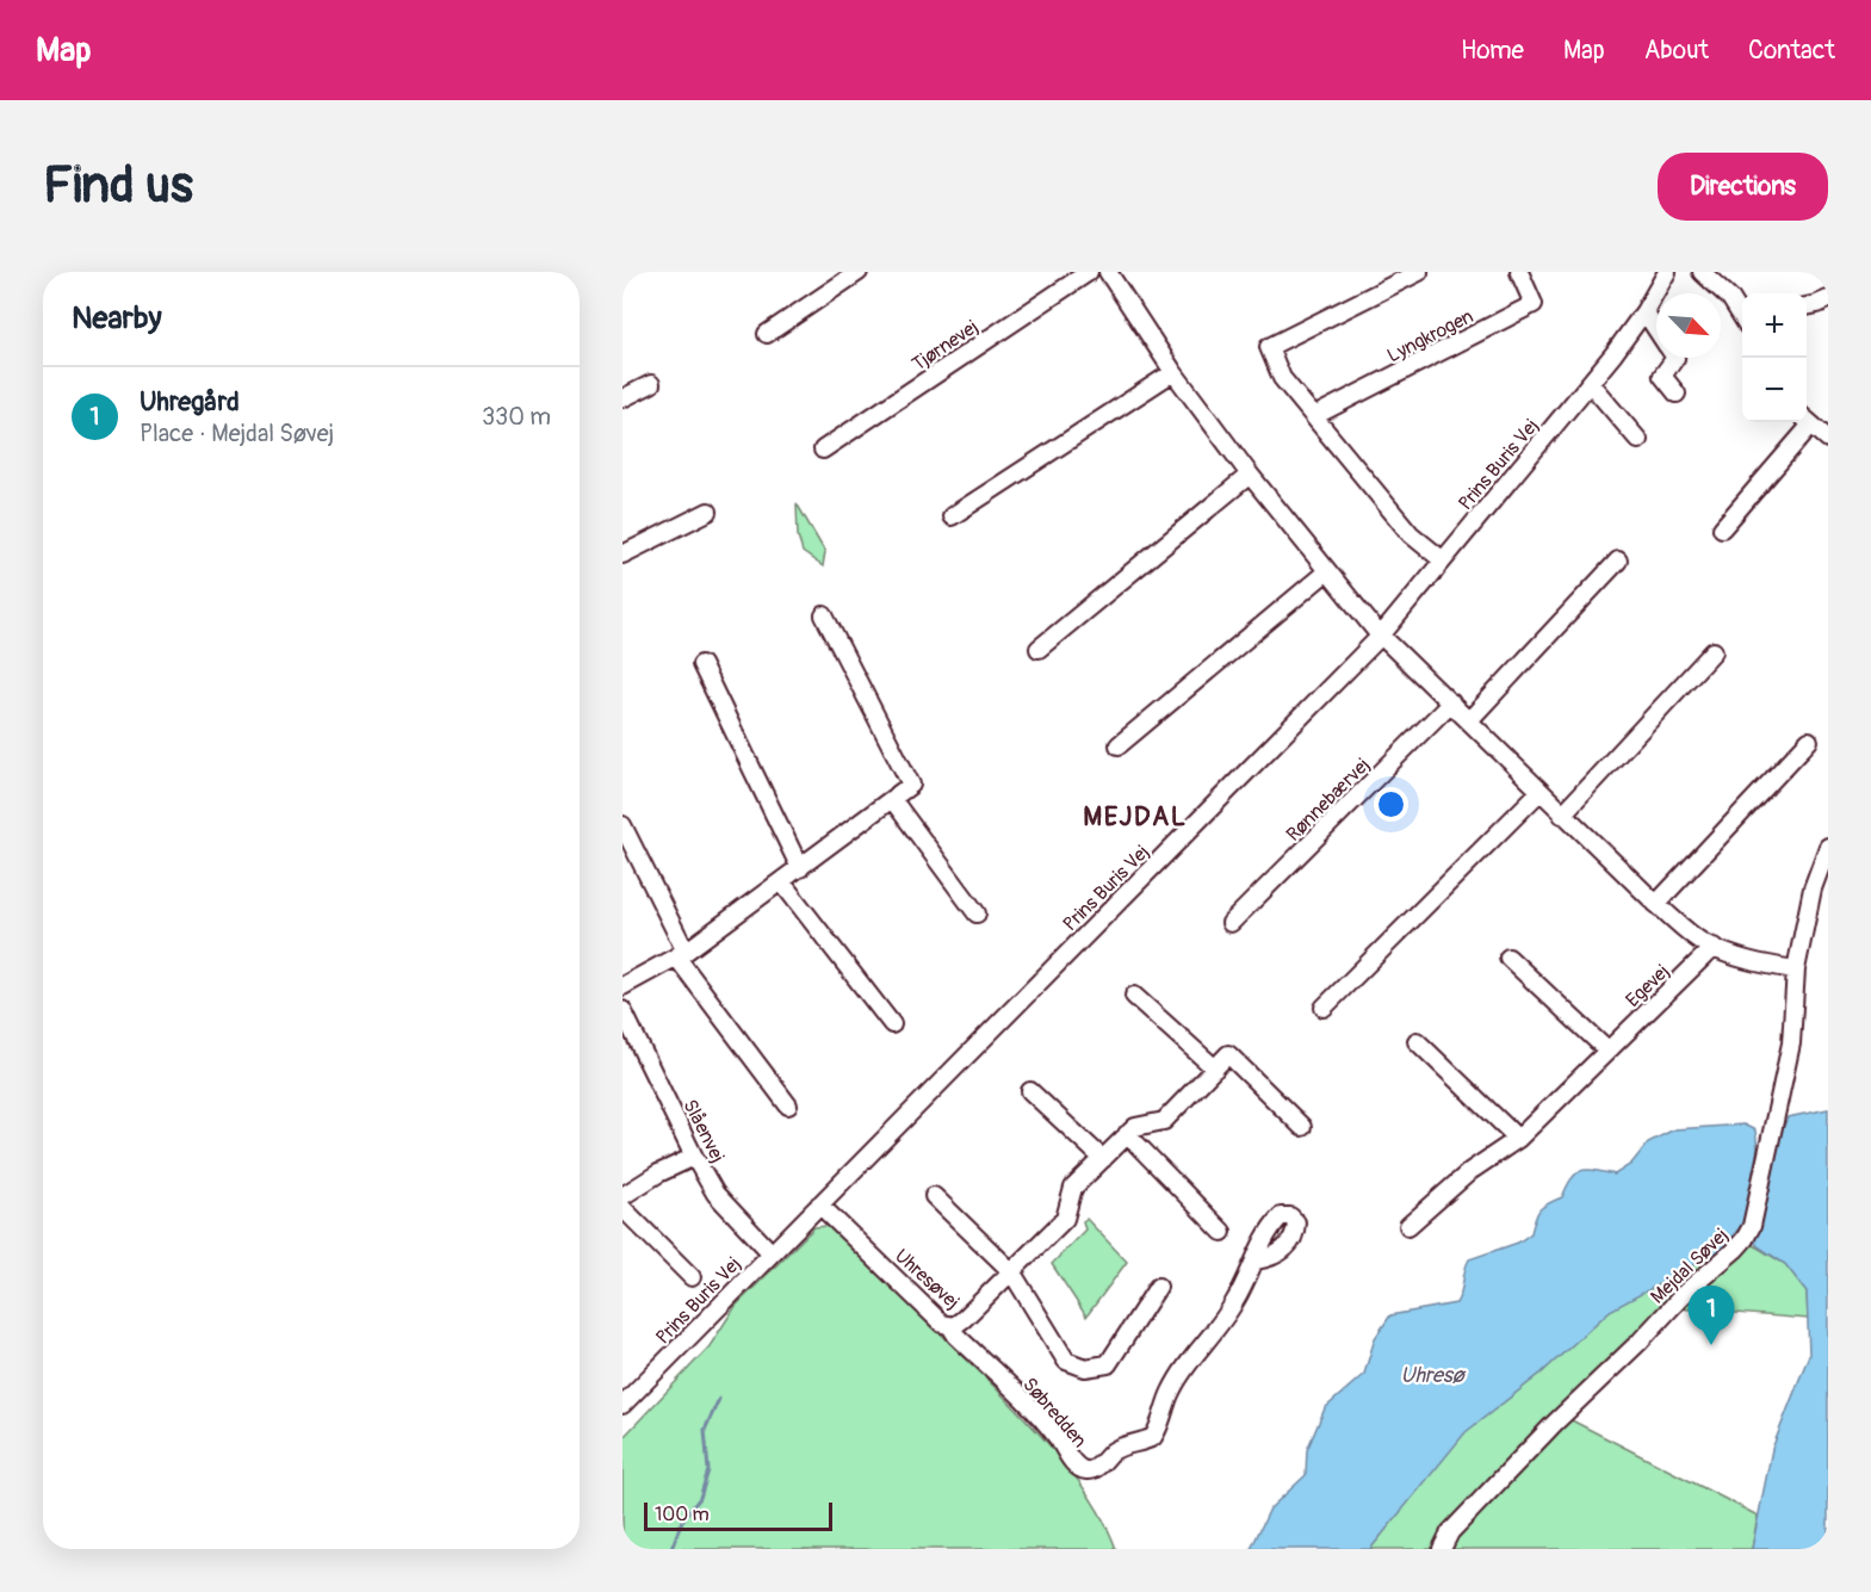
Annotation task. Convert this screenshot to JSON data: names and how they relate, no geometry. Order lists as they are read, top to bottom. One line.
{"streets":{"street":["Lyngkrogen","Tjørnevej","Prins Buris Vej","Rønnebærvej","Egevej","Slåenvej","Mejdal Søvej","Uhresøvej","Søbredden"]},"crossings":[["Prins Buris Vej","Slåenvej"],["Prins Buris Vej","Uhresøvej"],["Uhresøvej","Søbredden"]],"districts":["MEJDAL"],"water":["Uhresø"],"scale_bar":"100 m","north":"bottom right","page":{"header":"Map","nav":["Home","Map","About","Contact"],"buttons":"Directions","title":"Find us","heading":"Nearby","map_buttons":["+","−"],"list":[{"mark":"1","name":"Uhregård","note":"Place · Mejdal Søvej","value":"330 m"}],"pins":"1","scale":"100 m"}}
